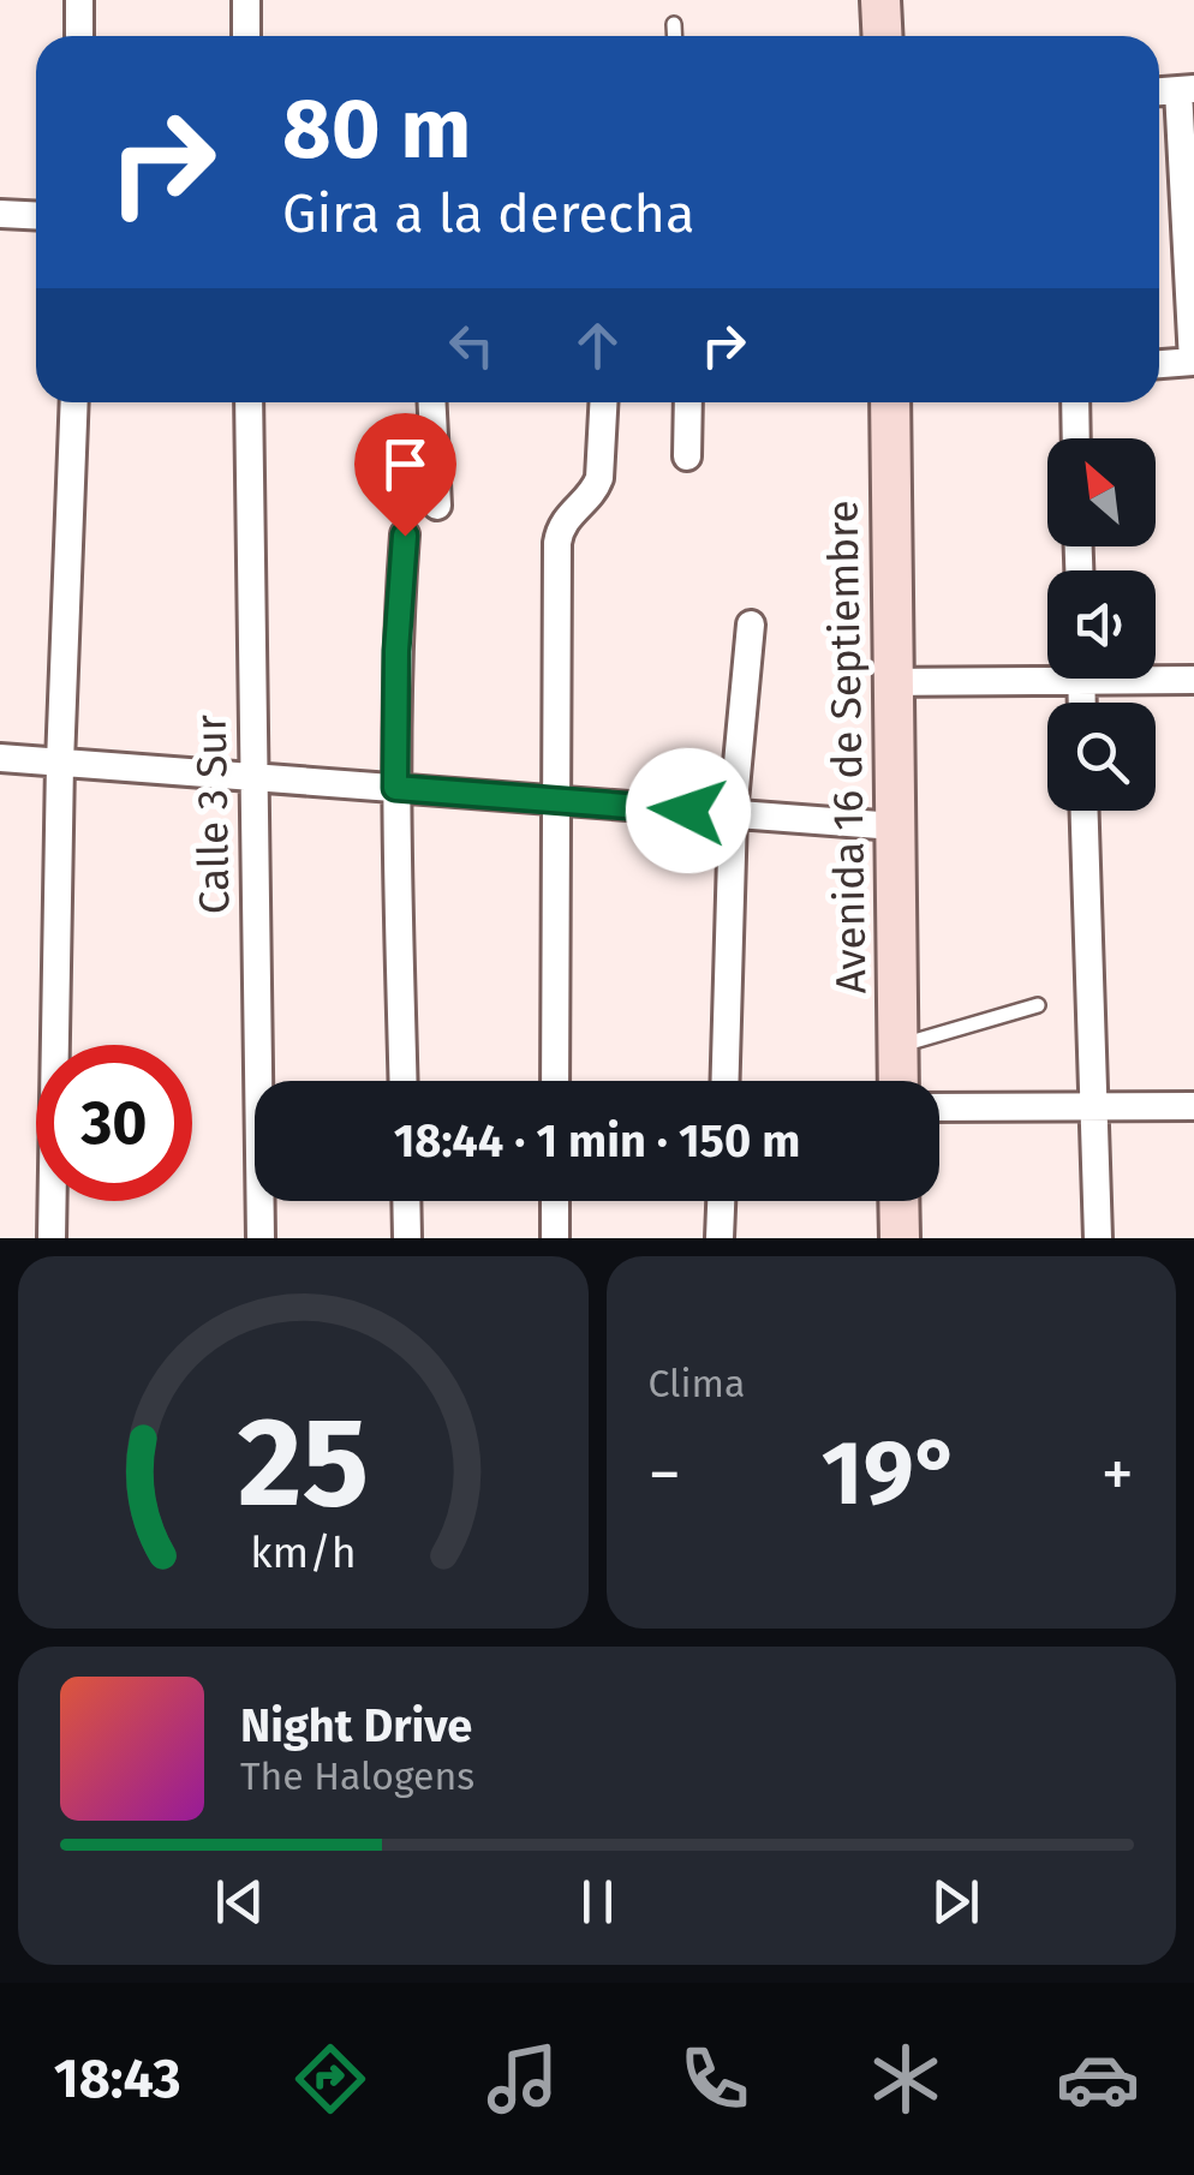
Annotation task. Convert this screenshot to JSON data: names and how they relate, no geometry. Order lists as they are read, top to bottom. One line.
{"streets":{"main road":["Avenida 16 de Septiembre"],"street":["Calle 3 Sur"]},"north":"top left","page":{"turn":["80 m","Gira a la derecha"],"limit":"30","trip":"18:44 · 1 min · 150 m","tile":"Clima","heat":["−","19°","+"],"song":["Night Drive","The Halogens"],"tabs":"18:43","gauge":["25","km/h"]}}
